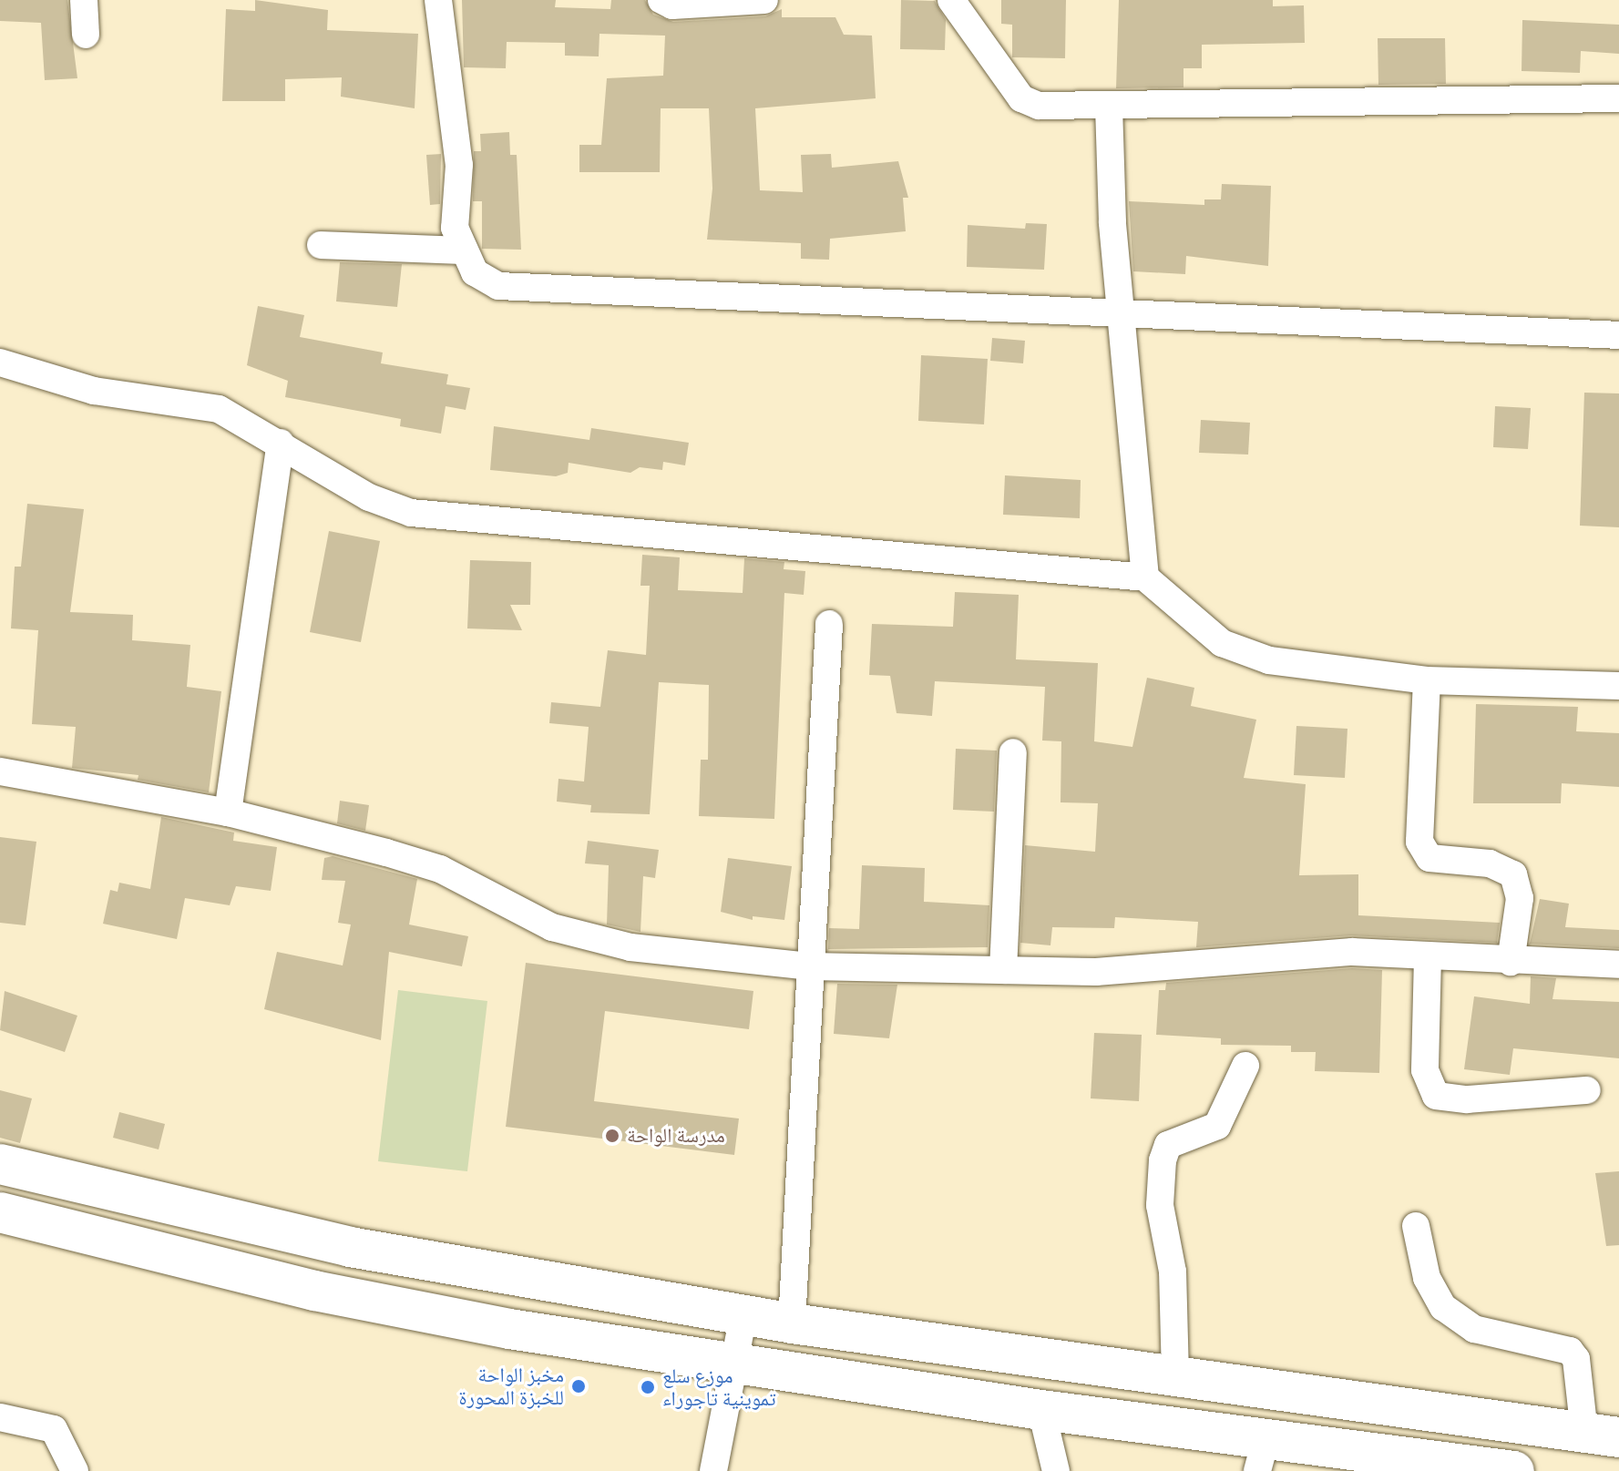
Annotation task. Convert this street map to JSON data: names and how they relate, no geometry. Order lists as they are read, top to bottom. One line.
{"places":["مدرسة الواحة","مخبز الواحة للخبزة المحورة","موزع سلع تموينية تاجوراء"]}
